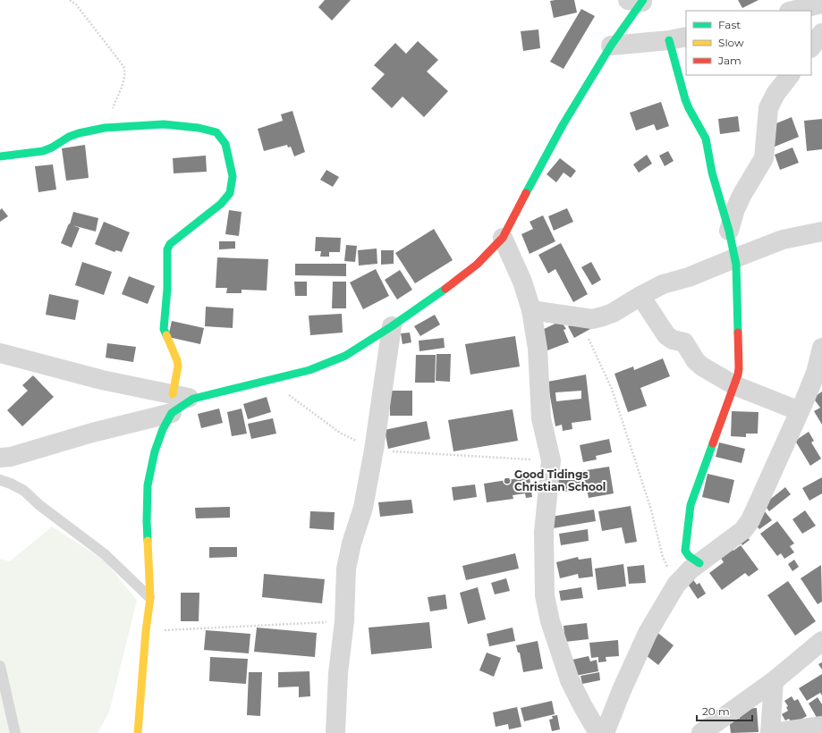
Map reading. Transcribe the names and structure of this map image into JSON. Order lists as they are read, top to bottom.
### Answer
{
  "places": ["Good Tidings Christian School"],
  "legend": ["Fast", "Slow", "Jam"],
  "scale_bar": "20 m"
}
